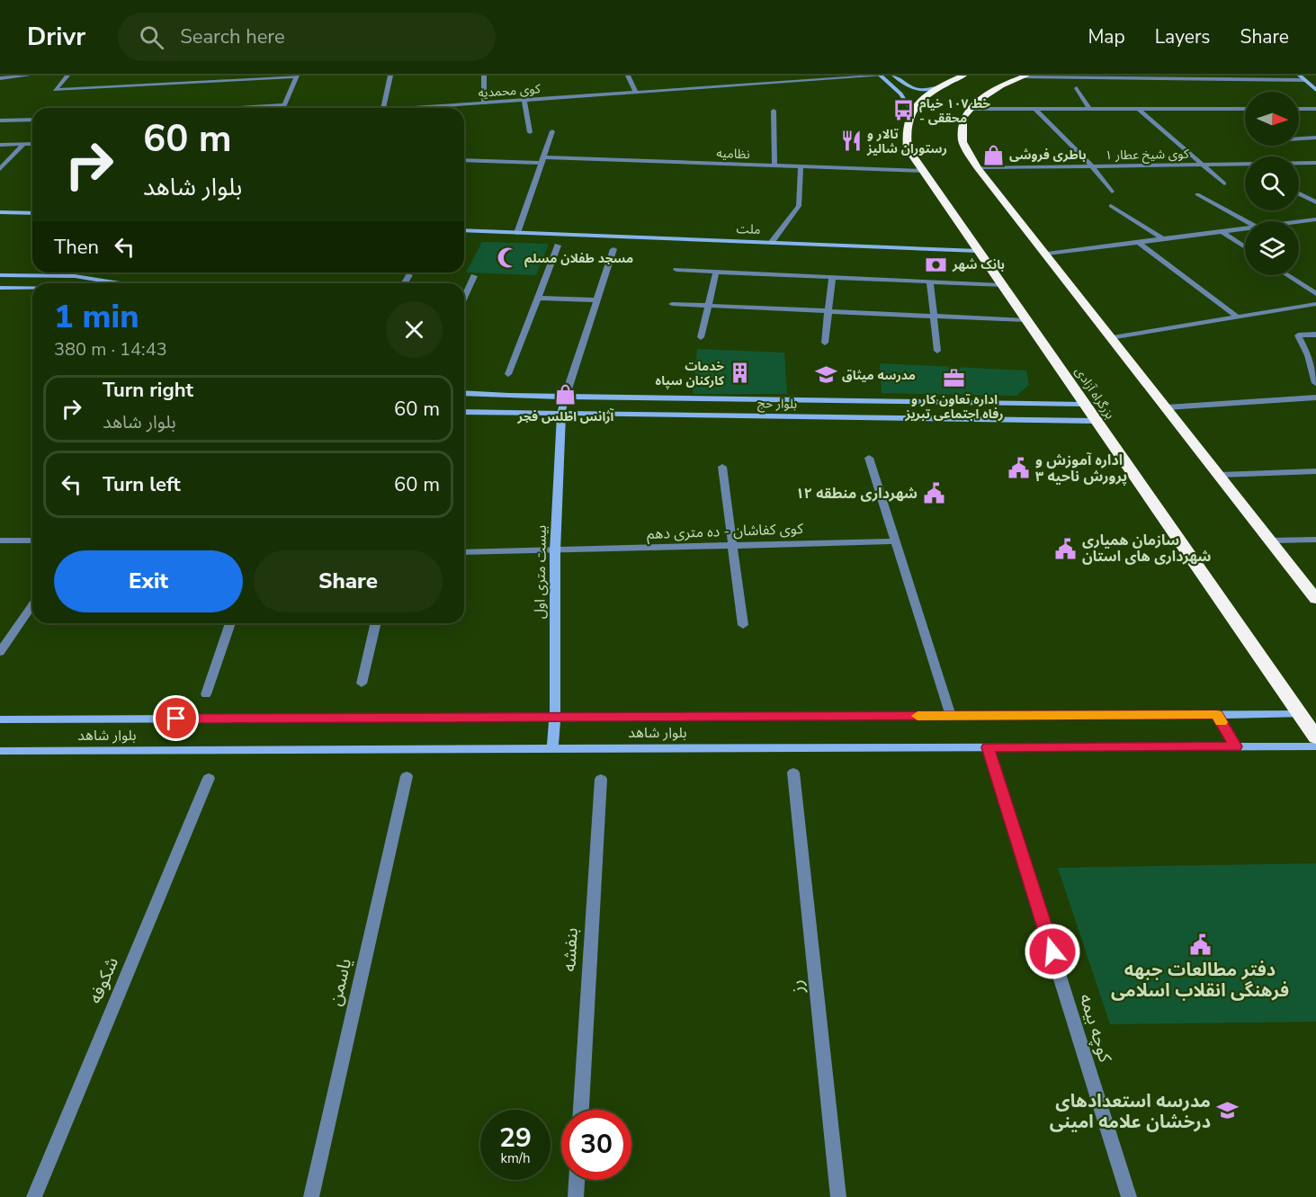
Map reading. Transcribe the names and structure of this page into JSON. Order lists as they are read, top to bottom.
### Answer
{
  "streets": {
    "highway": ["بزرگراه آزادی"],
    "main road": [
      "ملت",
      "بلوار حج",
      "بیست متری اول",
      "بلوار شاهد"
    ],
    "street": [
      "کوی محمدیه",
      "نظامیه",
      "کوی شیخ عطار ۱",
      "کوی کفاشان - ده متری دهم",
      "بنفشه",
      "شکوفه",
      "یاسمن",
      "رز",
      "کوچه بیمه"
    ]
  },
  "crossings": [
    ["نظامیه", "بزرگراه آزادی"],
    ["ملت", "بزرگراه آزادی"],
    ["بزرگراه آزادی", "بلوار حج"],
    ["بزرگراه آزادی", "بلوار شاهد"],
    ["بلوار حج", "بیست متری اول"],
    ["کوی کفاشان - ده متری دهم", "بیست متری اول"],
    ["بیست متری اول", "بلوار شاهد"],
    ["بلوار شاهد", "کوچه بیمه"]
  ],
  "places": {
    "bus stop": ["خط ۱۰۷ خیام - محققی"],
    "restaurant": ["تالار و رستوران شالیز"],
    "shop": ["باطری فروشی", "آژانس اطلس فجر"],
    "mosque": ["مسجد طفلان مسلم"],
    "bank": ["بانک شهر"],
    "building": ["خدمات کارکنان سپاه"],
    "school or university": ["مدرسه میثاق", "مدرسه استعدادهای درخشان علامه امینی"],
    "office": ["اداره تعاون کار و رفاه اجتماعی تبریز"],
    "public building": [
      "اداره آموزش و پرورش ناحیه ۳",
      "شهرداری منطقه ۱۲",
      "سازمان همیاری شهرداری های استان",
      "دفتر مطالعات جبهه فرهنگی انقلاب اسلامی"
    ]
  },
  "north": "right",
  "page": {
    "header": "Drivr",
    "search": "Search here",
    "nav": ["Map", "Layers", "Share"],
    "turn": ["60 m", "بلوار شاهد"],
    "then": "Then",
    "heading": ["1 min", "380 m · 14:43"],
    "list": [
      {
        "name": "Turn right",
        "note": "بلوار شاهد",
        "value": "60 m"
      },
      {
        "name": "Turn left",
        "value": "60 m"
      }
    ],
    "buttons": ["Exit", "Share"],
    "speed": "29 km/h",
    "limit": "30"
  }
}
